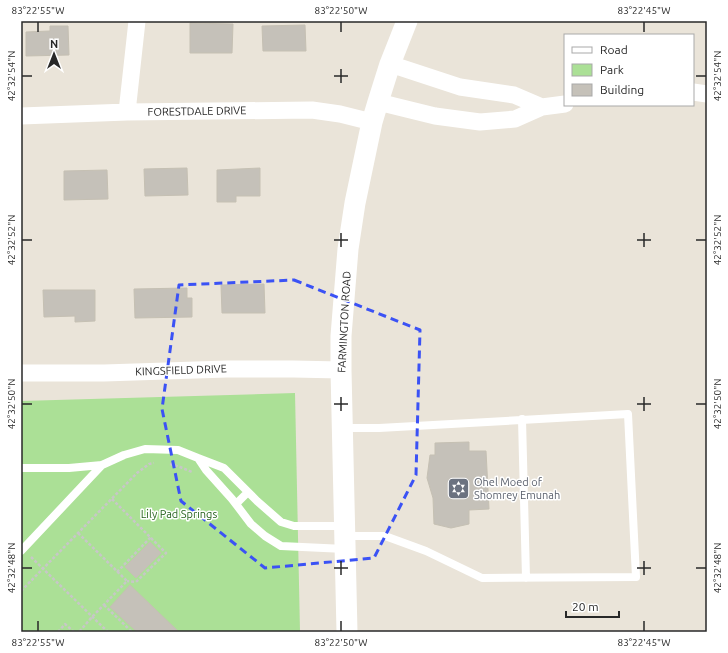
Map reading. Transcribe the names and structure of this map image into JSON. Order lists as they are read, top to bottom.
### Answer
{
  "streets": {
    "street": ["FORESTDALE DRIVE", "FARMINGTON ROAD", "KINGSFIELD DRIVE"]
  },
  "crossings": [
    ["FORESTDALE DRIVE", "FARMINGTON ROAD"],
    ["FARMINGTON ROAD", "KINGSFIELD DRIVE"]
  ],
  "parks": ["Lily Pad Springs"],
  "places": {
    "synagogue": ["Ohel Moed of Shomrey Emunah"]
  },
  "legend": ["Road", "Park", "Building"],
  "scale_bar": "20 m",
  "north": "top",
  "coordinates": [
    "83°22'55\"W",
    "83°22'50\"W",
    "83°22'45\"W",
    "42°32'54\"N",
    "42°32'52\"N",
    "42°32'50\"N",
    "42°32'48\"N"
  ]
}
